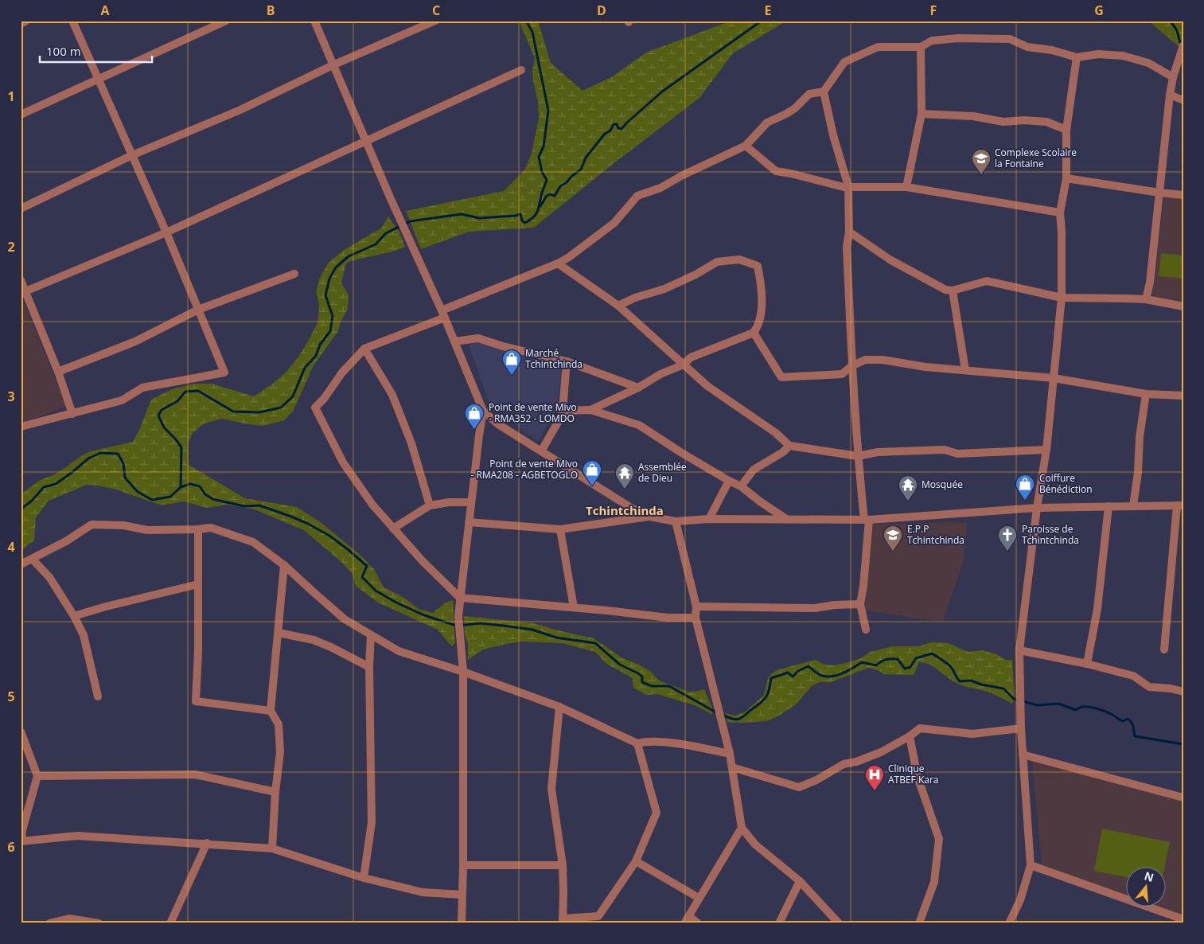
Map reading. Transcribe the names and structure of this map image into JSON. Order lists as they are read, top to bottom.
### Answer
{
  "districts": ["Tchintchinda"],
  "places": {
    "school or university": ["Complexe Scolaire la Fontaine", "E.P.P Tchintchinda"],
    "shop": [
      "Marché Tchintchinda",
      "Point de vente Mivo - RMA352 - LOMDO",
      "Point de vente Mivo - RMA208 - AGBETOGLO",
      "Coiffure Bénédiction"
    ],
    "temple": ["Assemblée de Dieu", "Mosquée"],
    "church": ["Paroisse de Tchintchinda"],
    "hospital": ["Clinique ATBEF Kara"]
  },
  "scale_bar": "100 m",
  "north": "top",
  "grid": {
    "columns": [
      "A",
      "B",
      "C",
      "D",
      "E",
      "F",
      "G"
    ],
    "rows": [
      "1",
      "2",
      "3",
      "4",
      "5",
      "6"
    ]
  }
}
